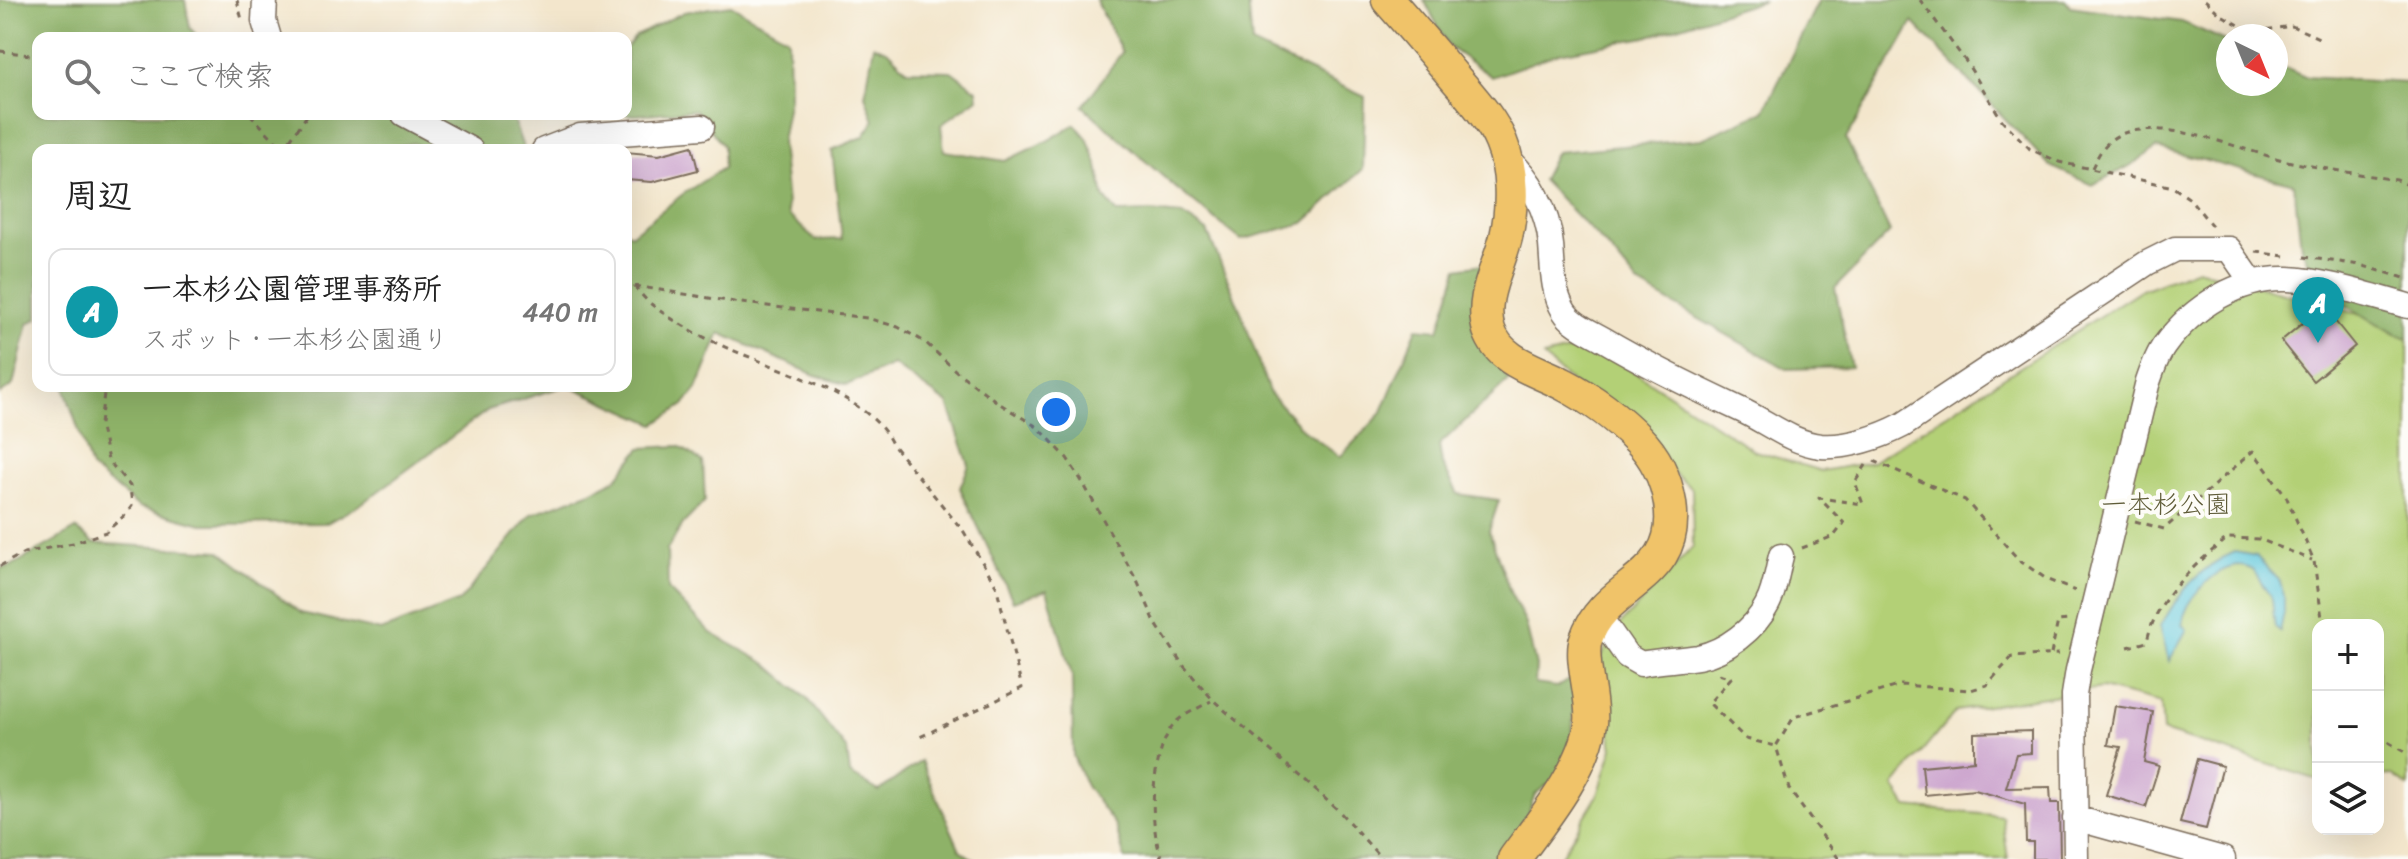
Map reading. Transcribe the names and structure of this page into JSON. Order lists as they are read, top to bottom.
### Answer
{
  "parks": ["一本杉公園"],
  "north": "bottom right",
  "page": {
    "search": "ここで検索",
    "heading": "周辺",
    "list": [
      {
        "mark": "A",
        "name": "一本杉公園管理事務所",
        "note": "スポット · 一本杉公園通り",
        "value": "440 m"
      }
    ],
    "pins": "A",
    "map_buttons": ["+", "−"]
  }
}
